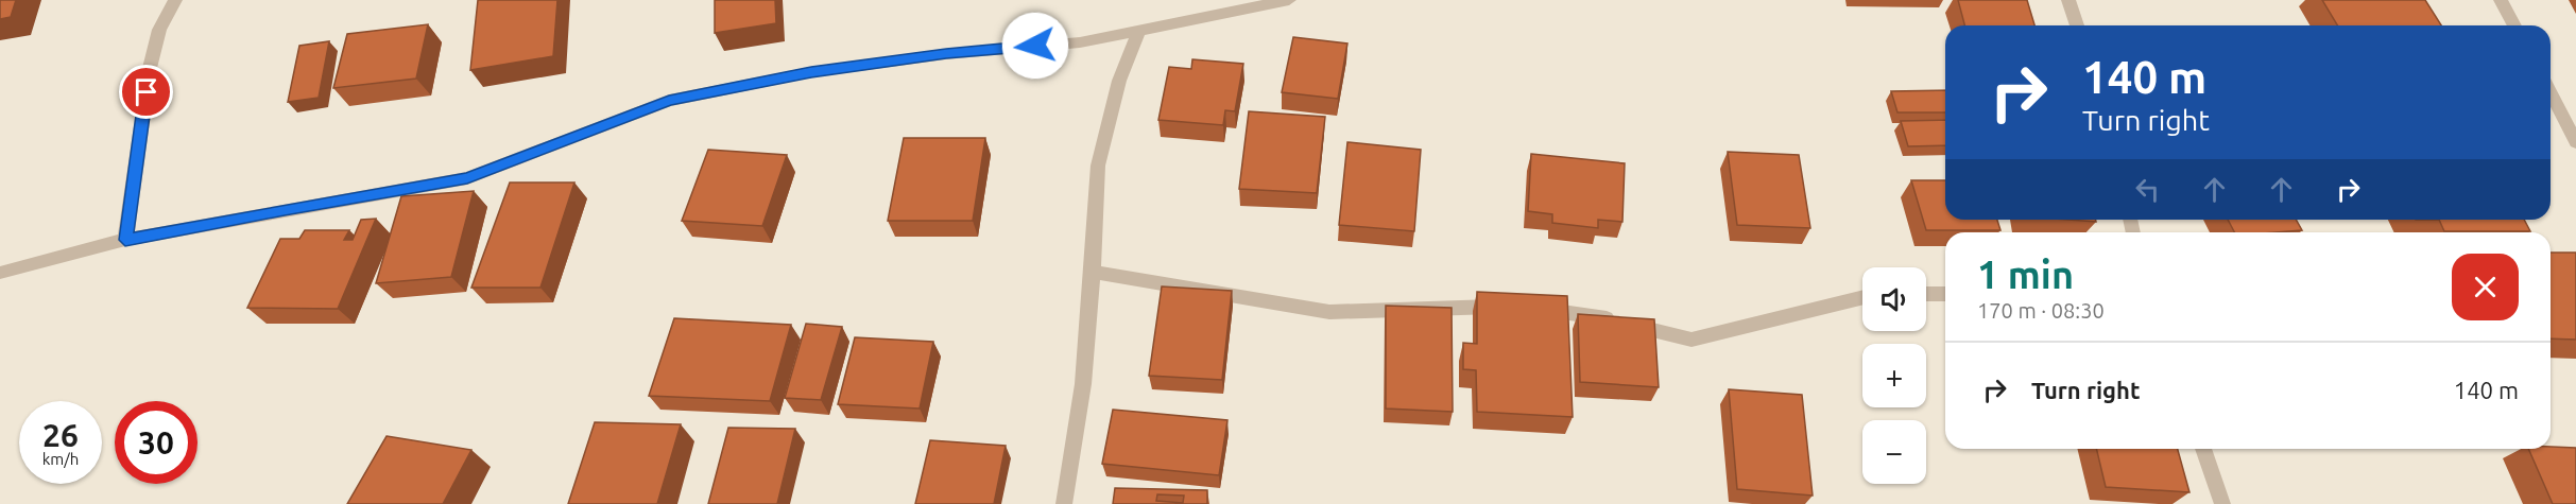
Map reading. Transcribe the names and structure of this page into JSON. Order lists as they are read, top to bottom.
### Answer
{
  "page": {
    "turn": ["140 m", "Turn right"],
    "heading": ["1 min", "170 m · 08:30"],
    "map_buttons": ["+", "−"],
    "list": [
      {
        "name": "Turn right",
        "value": "140 m"
      }
    ],
    "speed": "26 km/h",
    "limit": "30"
  }
}
